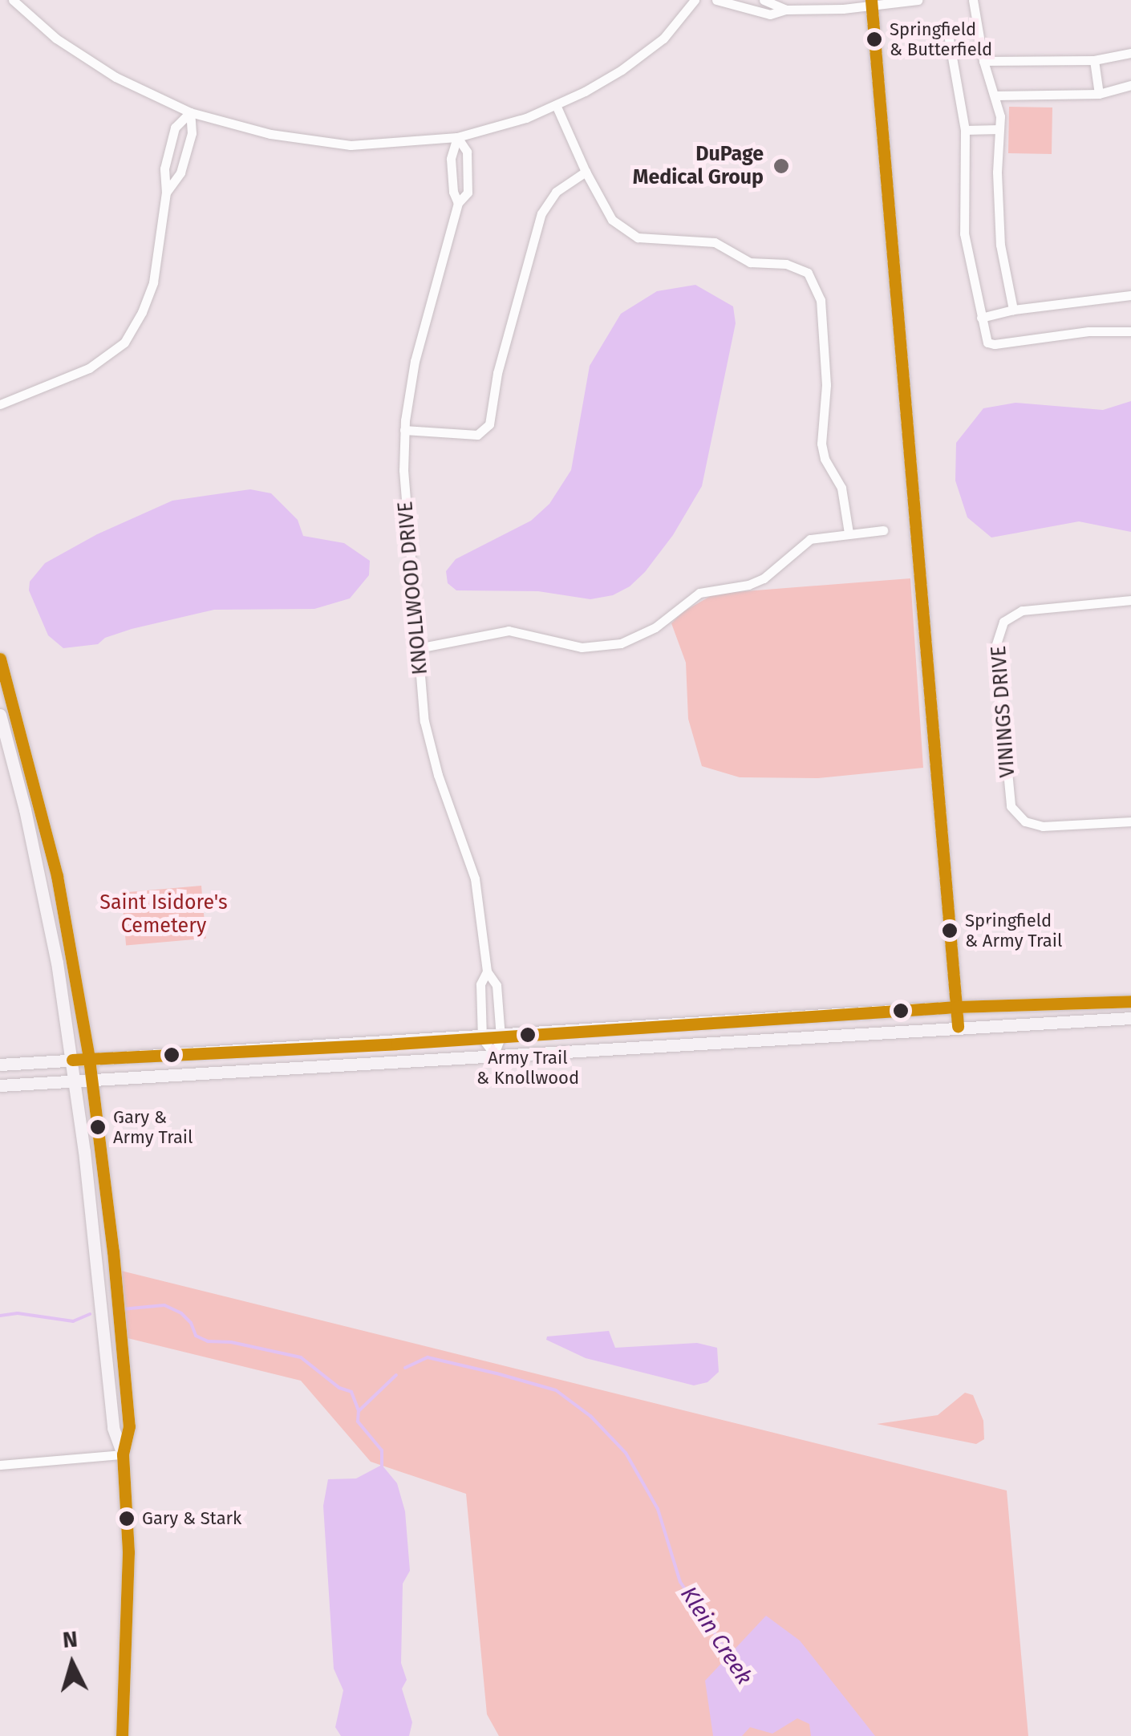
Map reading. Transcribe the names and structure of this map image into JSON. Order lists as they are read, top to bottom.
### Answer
{
  "streets": {
    "street": ["KNOLLWOOD DRIVE", "VININGS DRIVE"]
  },
  "water": ["Klein Creek"],
  "parks": ["Saint Isidore's Cemetery"],
  "places": [
    "Springfield & Butterfield",
    "DuPage Medical Group",
    "Springfield & Army Trail",
    "Army Trail & Knollwood",
    "Gary & Army Trail",
    "Gary & Stark"
  ],
  "north": "top"
}
